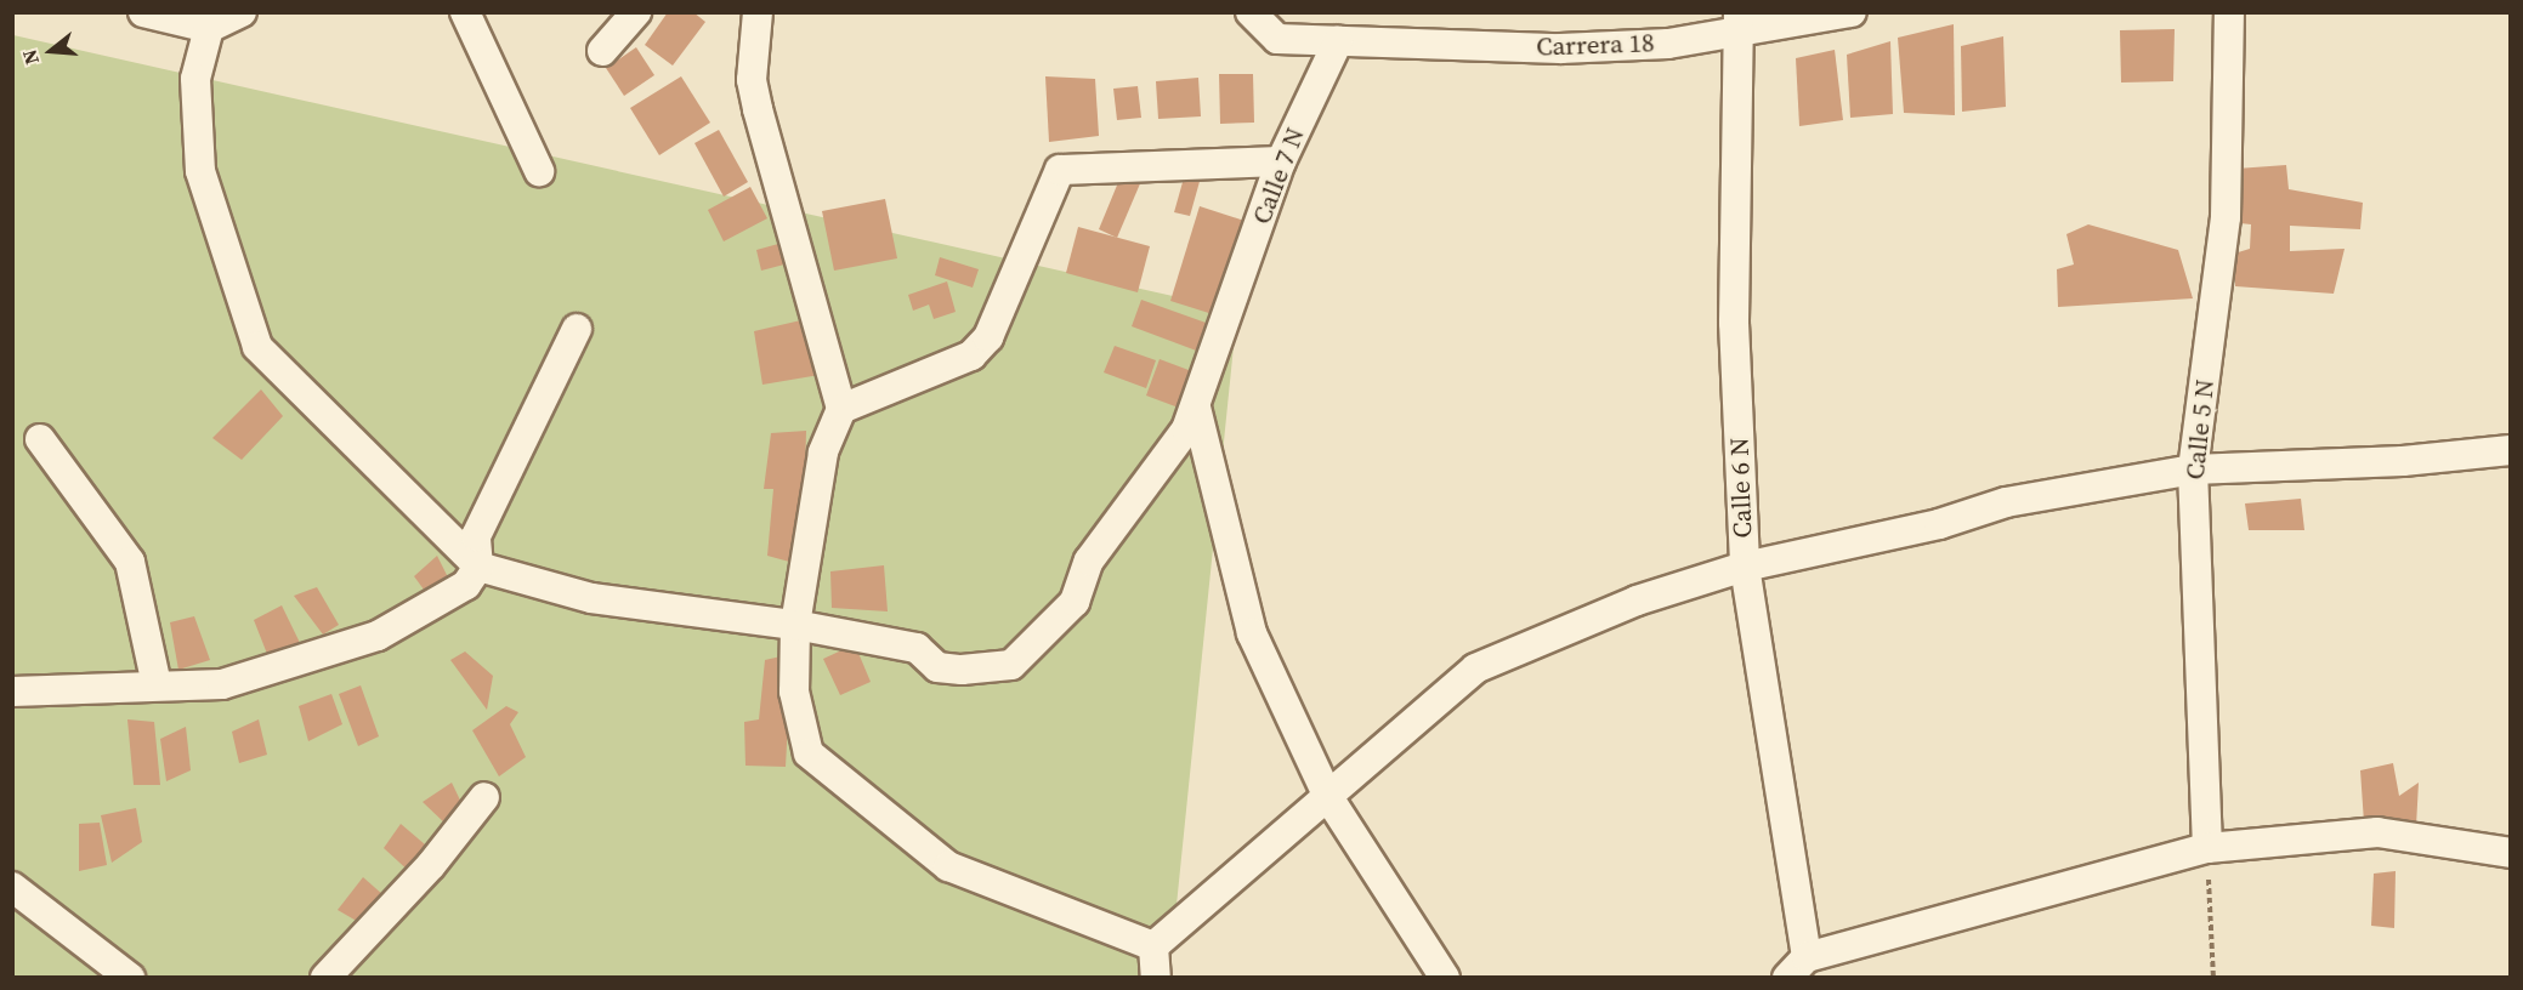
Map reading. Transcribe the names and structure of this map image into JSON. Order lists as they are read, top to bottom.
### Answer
{
  "streets": {
    "street": [
      "Carrera 18",
      "Calle 7 N",
      "Calle 5 N",
      "Calle 6 N"
    ]
  },
  "crossings": [
    ["Carrera 18", "Calle 7 N"],
    ["Carrera 18", "Calle 6 N"]
  ],
  "north": "left"
}
